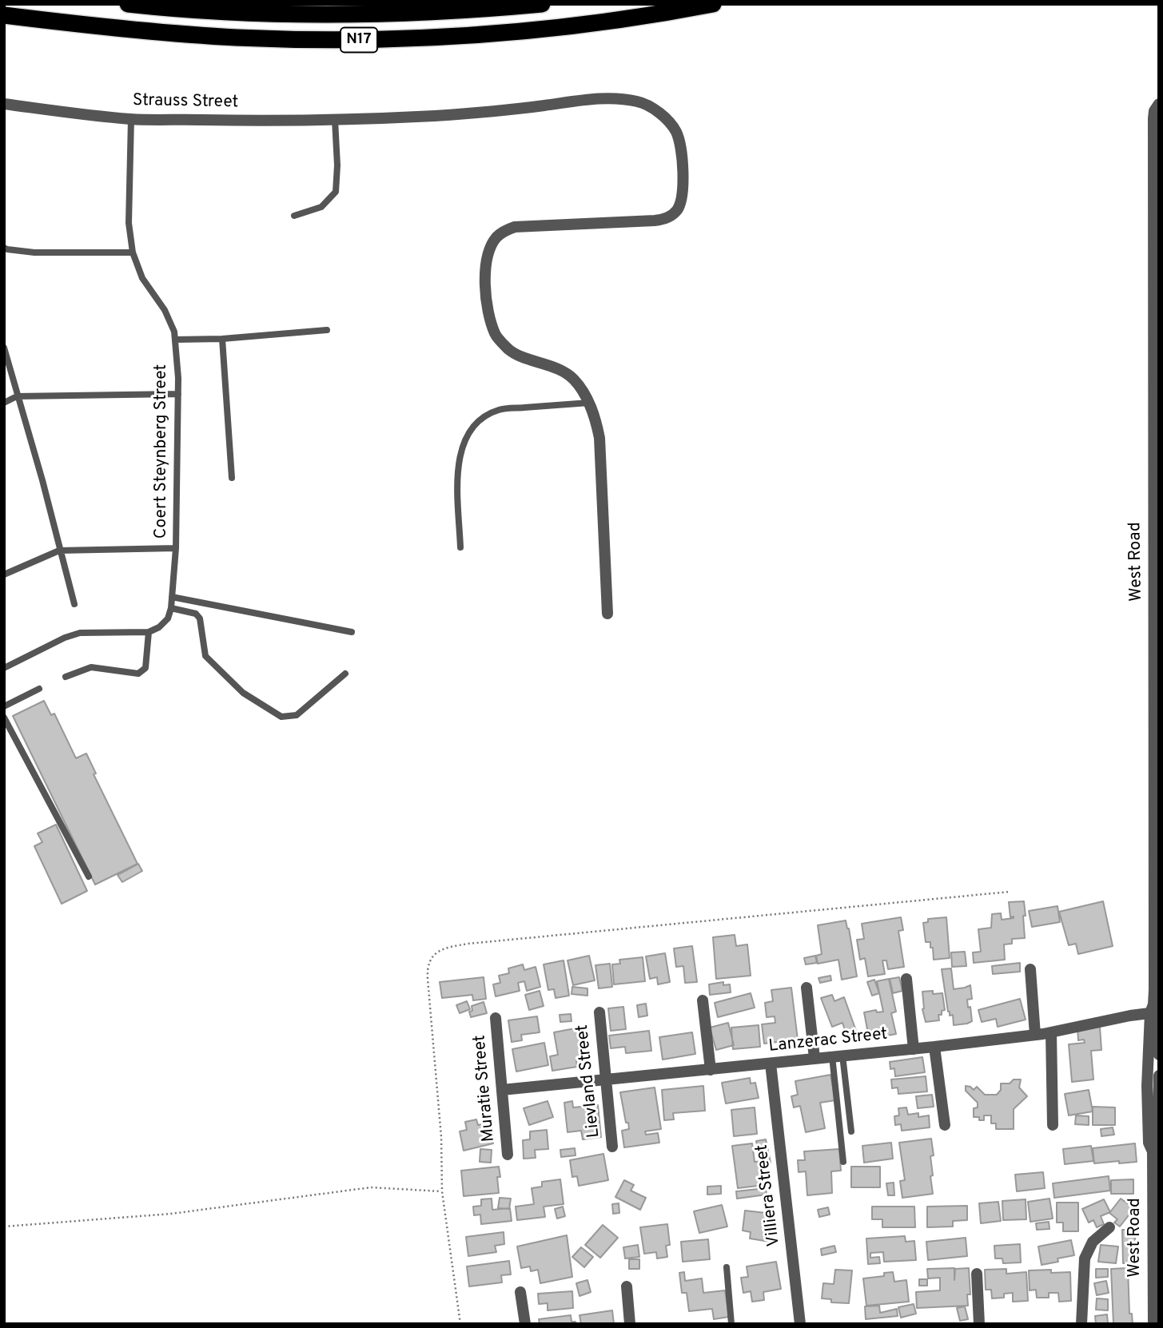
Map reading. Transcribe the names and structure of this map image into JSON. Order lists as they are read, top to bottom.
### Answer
{
  "streets": {
    "highway": ["N17"],
    "street": [
      "Strauss Street",
      "West Road",
      "Lanzerac Street",
      "Lievland Street",
      "Muratie Street",
      "Villiera Street"
    ],
    "lane": ["Coert Steynberg Street"]
  },
  "crossings": [
    ["Strauss Street", "Coert Steynberg Street"],
    ["West Road", "Lanzerac Street"],
    ["Lanzerac Street", "Lievland Street"],
    ["Lanzerac Street", "Muratie Street"],
    ["Lanzerac Street", "Villiera Street"]
  ]
}
